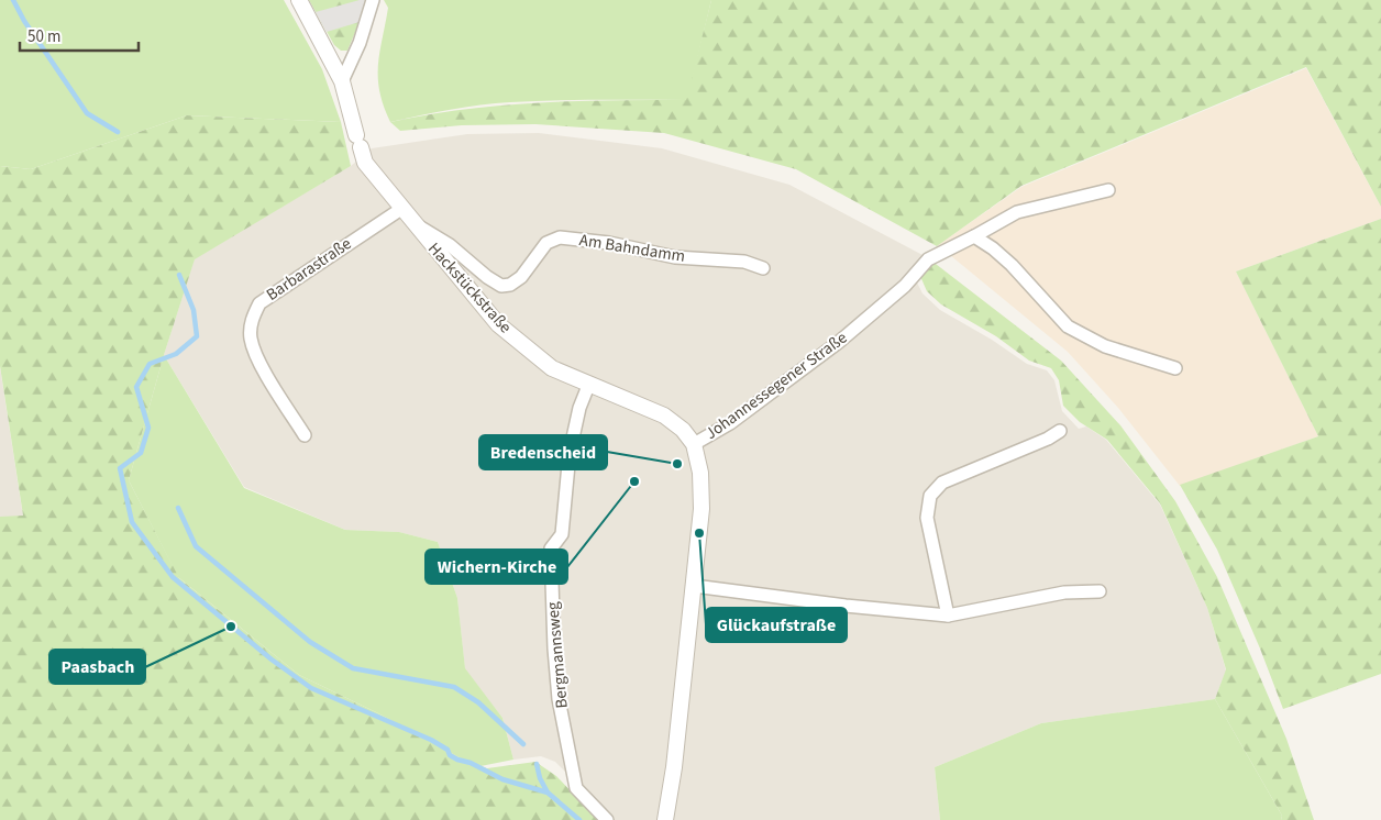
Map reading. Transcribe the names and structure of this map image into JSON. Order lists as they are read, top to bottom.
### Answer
{
  "streets": {
    "street": [
      "Am Bahndamm",
      "Barbarastraße",
      "Hackstückstraße",
      "Johannessegener Straße",
      "Bergmannsweg"
    ]
  },
  "crossings": [
    ["Am Bahndamm", "Hackstückstraße"],
    ["Barbarastraße", "Hackstückstraße"],
    ["Hackstückstraße", "Johannessegener Straße"],
    ["Hackstückstraße", "Bergmannsweg"]
  ],
  "places": [
    "Bredenscheid",
    "Wichern-Kirche",
    "Glückaufstraße",
    "Paasbach"
  ],
  "scale_bar": "50 m"
}
